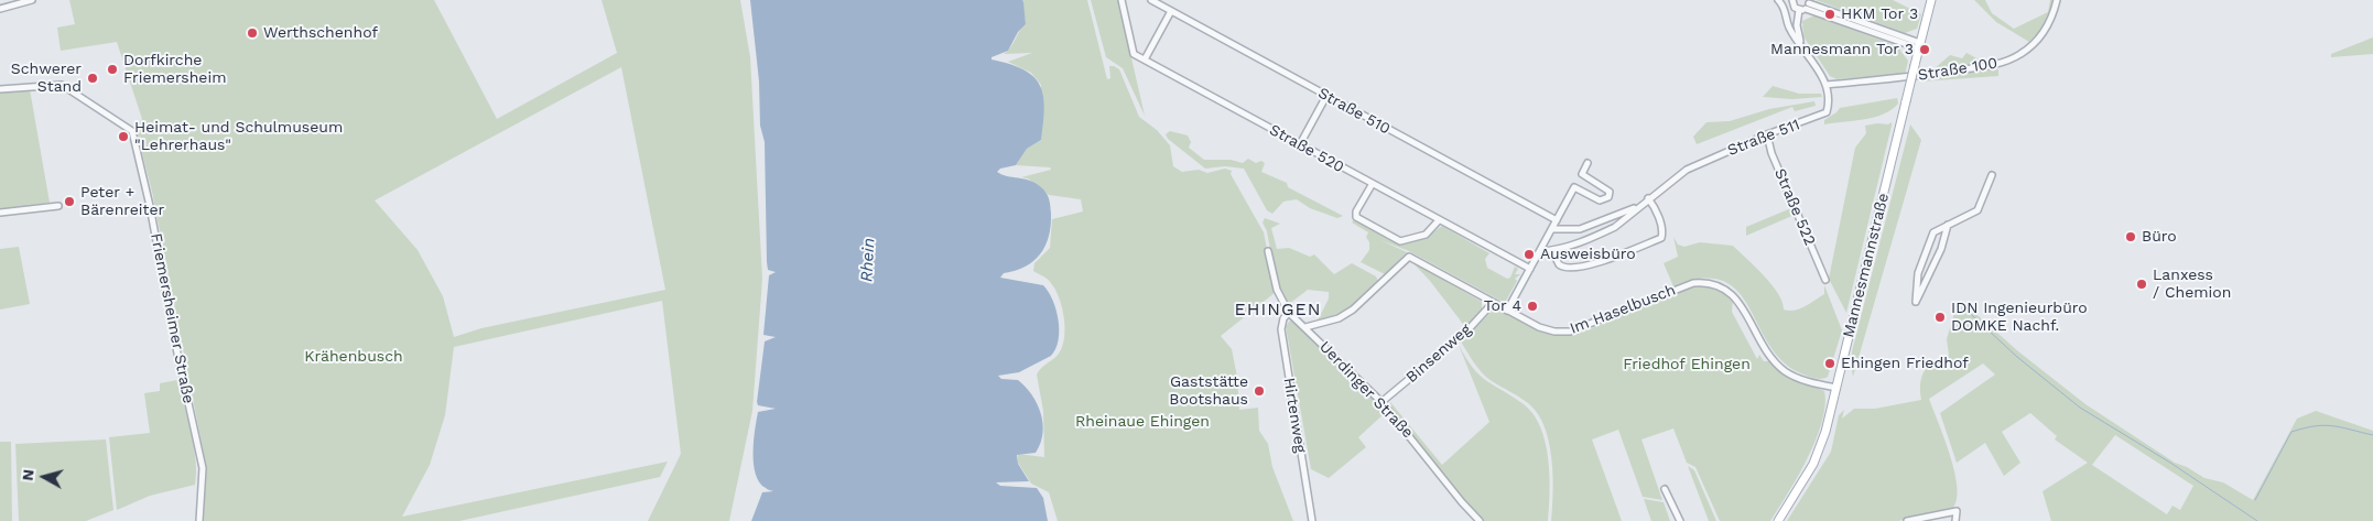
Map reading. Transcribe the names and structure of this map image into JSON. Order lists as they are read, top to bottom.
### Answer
{
  "streets": {
    "main road": ["Mannesmannstraße"],
    "street": [
      "Straße 100",
      "Straße 510",
      "Straße 511",
      "Straße 520",
      "Straße 522",
      "Im Haselbusch",
      "Friemersheimer Straße",
      "Binsenweg",
      "Uerdinger Straße",
      "Hirtenweg"
    ]
  },
  "crossings": [
    ["Straße 100", "Straße 511"],
    ["Straße 511", "Straße 522"],
    ["Mannesmannstraße", "Im Haselbusch"],
    ["Im Haselbusch", "Binsenweg"],
    ["Im Haselbusch", "Uerdinger Straße"],
    ["Binsenweg", "Uerdinger Straße"],
    ["Uerdinger Straße", "Hirtenweg"]
  ],
  "districts": ["EHINGEN"],
  "water": ["Rhein"],
  "parks": ["Krähenbusch", "Friedhof Ehingen", "Rheinaue Ehingen"],
  "places": [
    "HKM Tor 3",
    "Werthschenhof",
    "Mannesmann Tor 3",
    "Dorfkirche Friemersheim",
    "Schwerer Stand",
    "Heimat- und Schulmuseum \"Lehrerhaus\"",
    "Peter + Bärenreiter",
    "Büro",
    "Ausweisbüro",
    "Lanxess / Chemion",
    "Tor 4",
    "IDN Ingenieurbüro DOMKE Nachf.",
    "Ehingen Friedhof",
    "Gaststätte Bootshaus"
  ],
  "north": "left"
}
